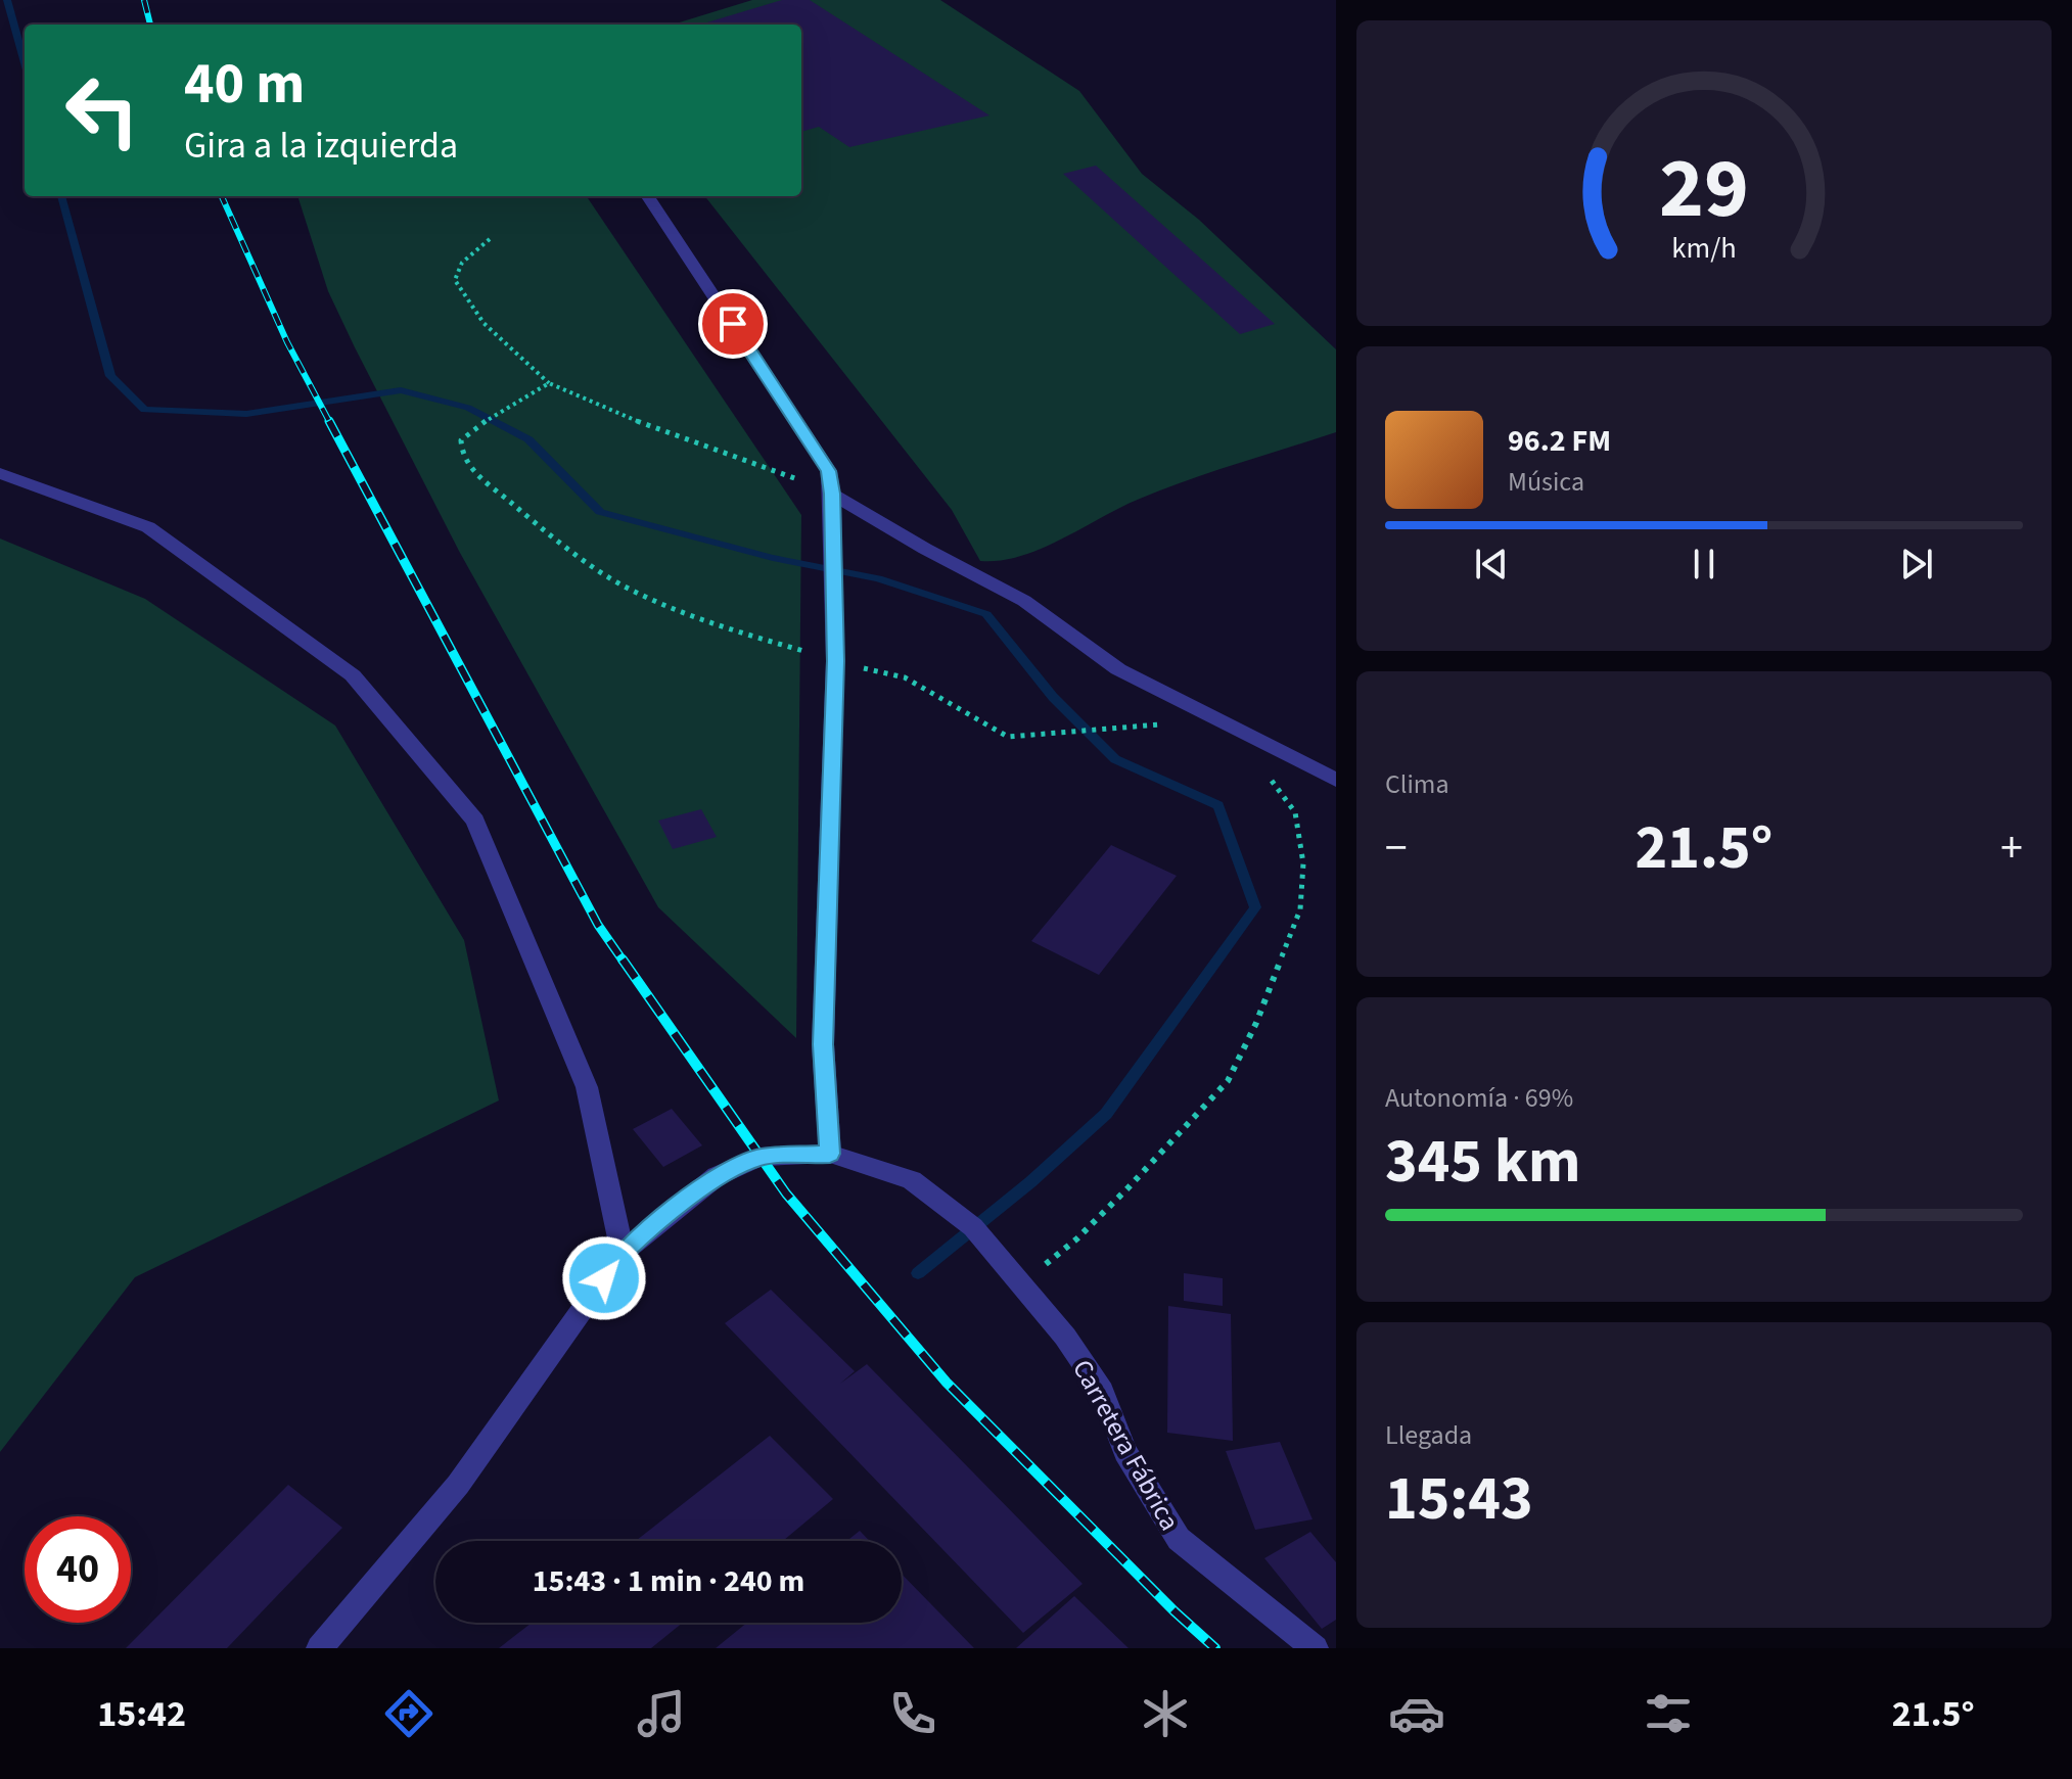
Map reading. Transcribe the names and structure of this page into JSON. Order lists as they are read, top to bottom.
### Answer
{
  "streets": {
    "street": ["Carretera Fábrica"]
  },
  "page": {
    "turn": ["40 m", "Gira a la izquierda"],
    "song": ["96.2 FM", "Música"],
    "tile": [
      "Clima",
      ["Autonomía · 69%", "345 km"],
      ["Llegada", "15:43"]
    ],
    "heat": ["−", "21.5°", "+"],
    "limit": "40",
    "trip": "15:43 · 1 min · 240 m",
    "tabs": ["15:42", "21.5°"],
    "gauge": ["29", "km/h"]
  }
}
